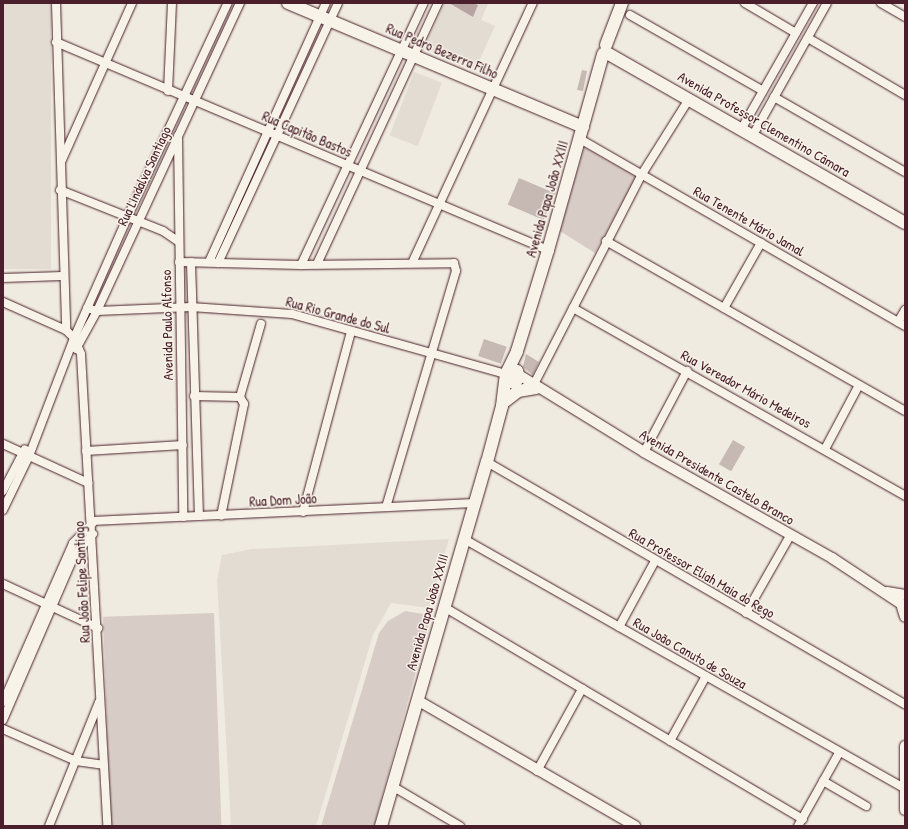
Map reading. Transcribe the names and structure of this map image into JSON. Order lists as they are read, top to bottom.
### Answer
{
  "streets": {
    "main road": ["Rua Pedro Bezerra Filho", "Avenida Professor Clementino Câmara", "Avenida Papa João XXIII"],
    "street": [
      "Rua Capitão Bastos",
      "Rua Lindalva Santiago",
      "Rua Tenente Mário Jamal",
      "Rua Rio Grande do Sul",
      "Avenida Paulo Alfonso",
      "Rua Vereador Mário Medeiros",
      "Avenida Presidente Castelo Branco",
      "Rua Dom João",
      "Rua Professor Eliah Maia do Rego",
      "Rua João Felipe Santiago",
      "Rua João Canuto de Souza"
    ]
  },
  "crossings": [
    ["Rua Pedro Bezerra Filho", "Avenida Papa João XXIII"],
    ["Avenida Professor Clementino Câmara", "Avenida Papa João XXIII"],
    ["Rua Capitão Bastos", "Rua Lindalva Santiago"],
    ["Rua Capitão Bastos", "Avenida Papa João XXIII"],
    ["Rua Lindalva Santiago", "Rua Rio Grande do Sul"],
    ["Rua Lindalva Santiago", "Avenida Paulo Alfonso"],
    ["Rua Lindalva Santiago", "Rua João Felipe Santiago"],
    ["Avenida Papa João XXIII", "Rua Tenente Mário Jamal"],
    ["Avenida Papa João XXIII", "Rua Rio Grande do Sul"],
    ["Avenida Papa João XXIII", "Avenida Presidente Castelo Branco"],
    ["Avenida Papa João XXIII", "Rua Dom João"],
    ["Avenida Papa João XXIII", "Rua Professor Eliah Maia do Rego"],
    ["Avenida Papa João XXIII", "Rua João Canuto de Souza"],
    ["Rua Rio Grande do Sul", "Avenida Paulo Alfonso"],
    ["Rua Rio Grande do Sul", "Avenida Presidente Castelo Branco"],
    ["Avenida Paulo Alfonso", "Rua Dom João"],
    ["Rua Dom João", "Rua João Felipe Santiago"]
  ]
}
